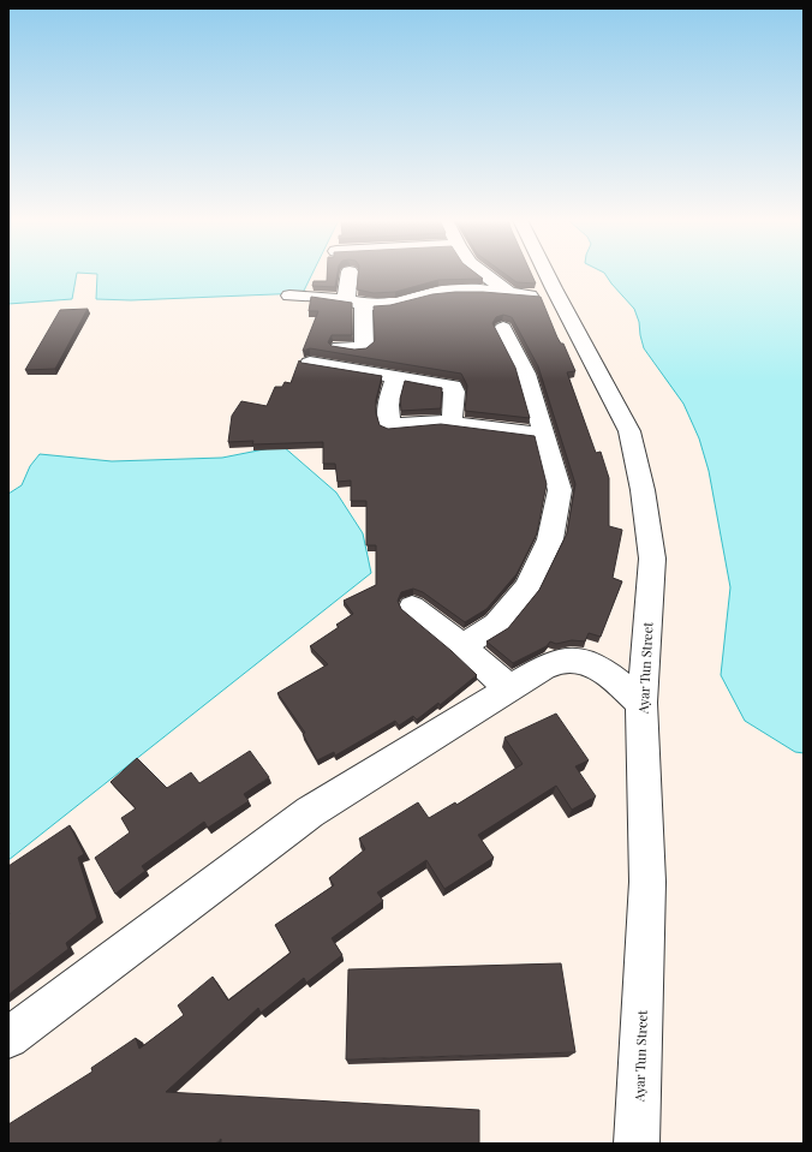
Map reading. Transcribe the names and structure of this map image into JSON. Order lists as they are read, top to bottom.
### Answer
{
  "streets": {
    "street": ["Ayar Tun Street"]
  }
}
